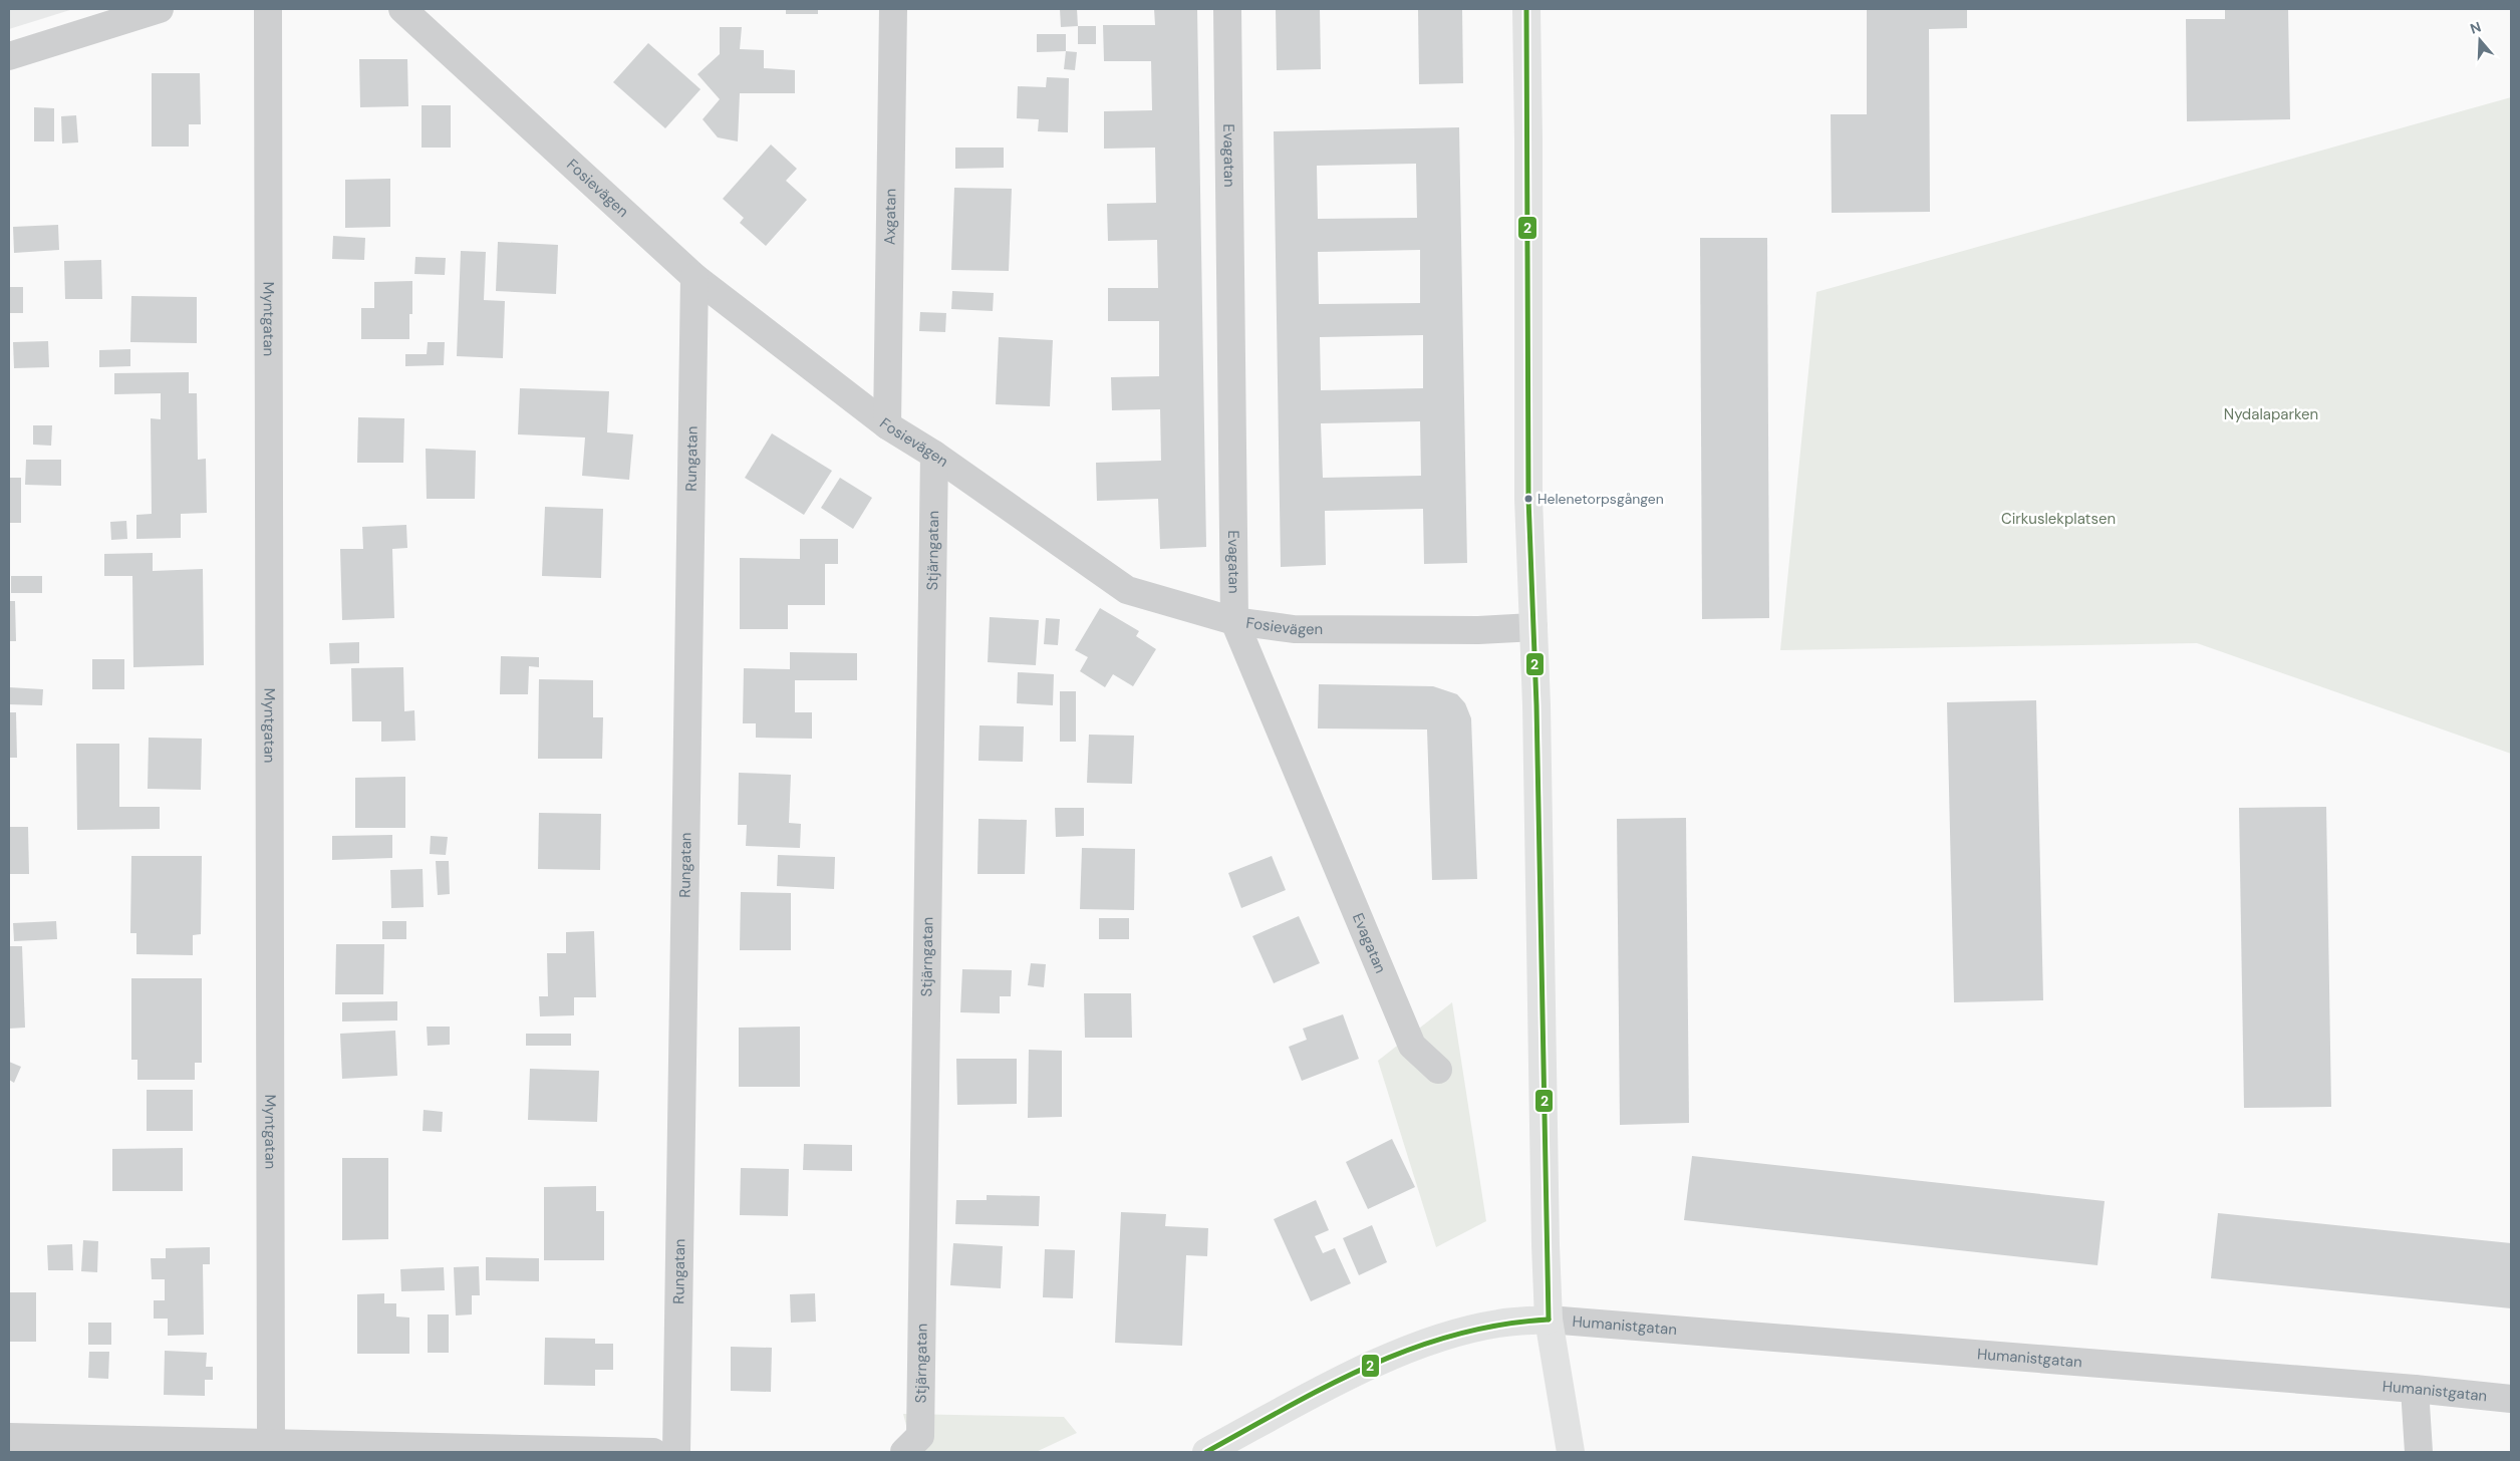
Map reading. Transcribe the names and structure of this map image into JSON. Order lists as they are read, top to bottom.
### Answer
{
  "streets": {
    "street": [
      "Evagatan",
      "Fosievägen",
      "Axgatan",
      "Myntgatan",
      "Rungatan",
      "Stjärngatan",
      "Humanistgatan"
    ]
  },
  "crossings": [
    ["Evagatan", "Fosievägen"],
    ["Fosievägen", "Axgatan"],
    ["Fosievägen", "Rungatan"],
    ["Fosievägen", "Stjärngatan"]
  ],
  "parks": ["Nydalaparken", "Cirkuslekplatsen"],
  "places": ["Helenetorpsgången"],
  "lines": ["transit line 2"],
  "north": "top"
}
